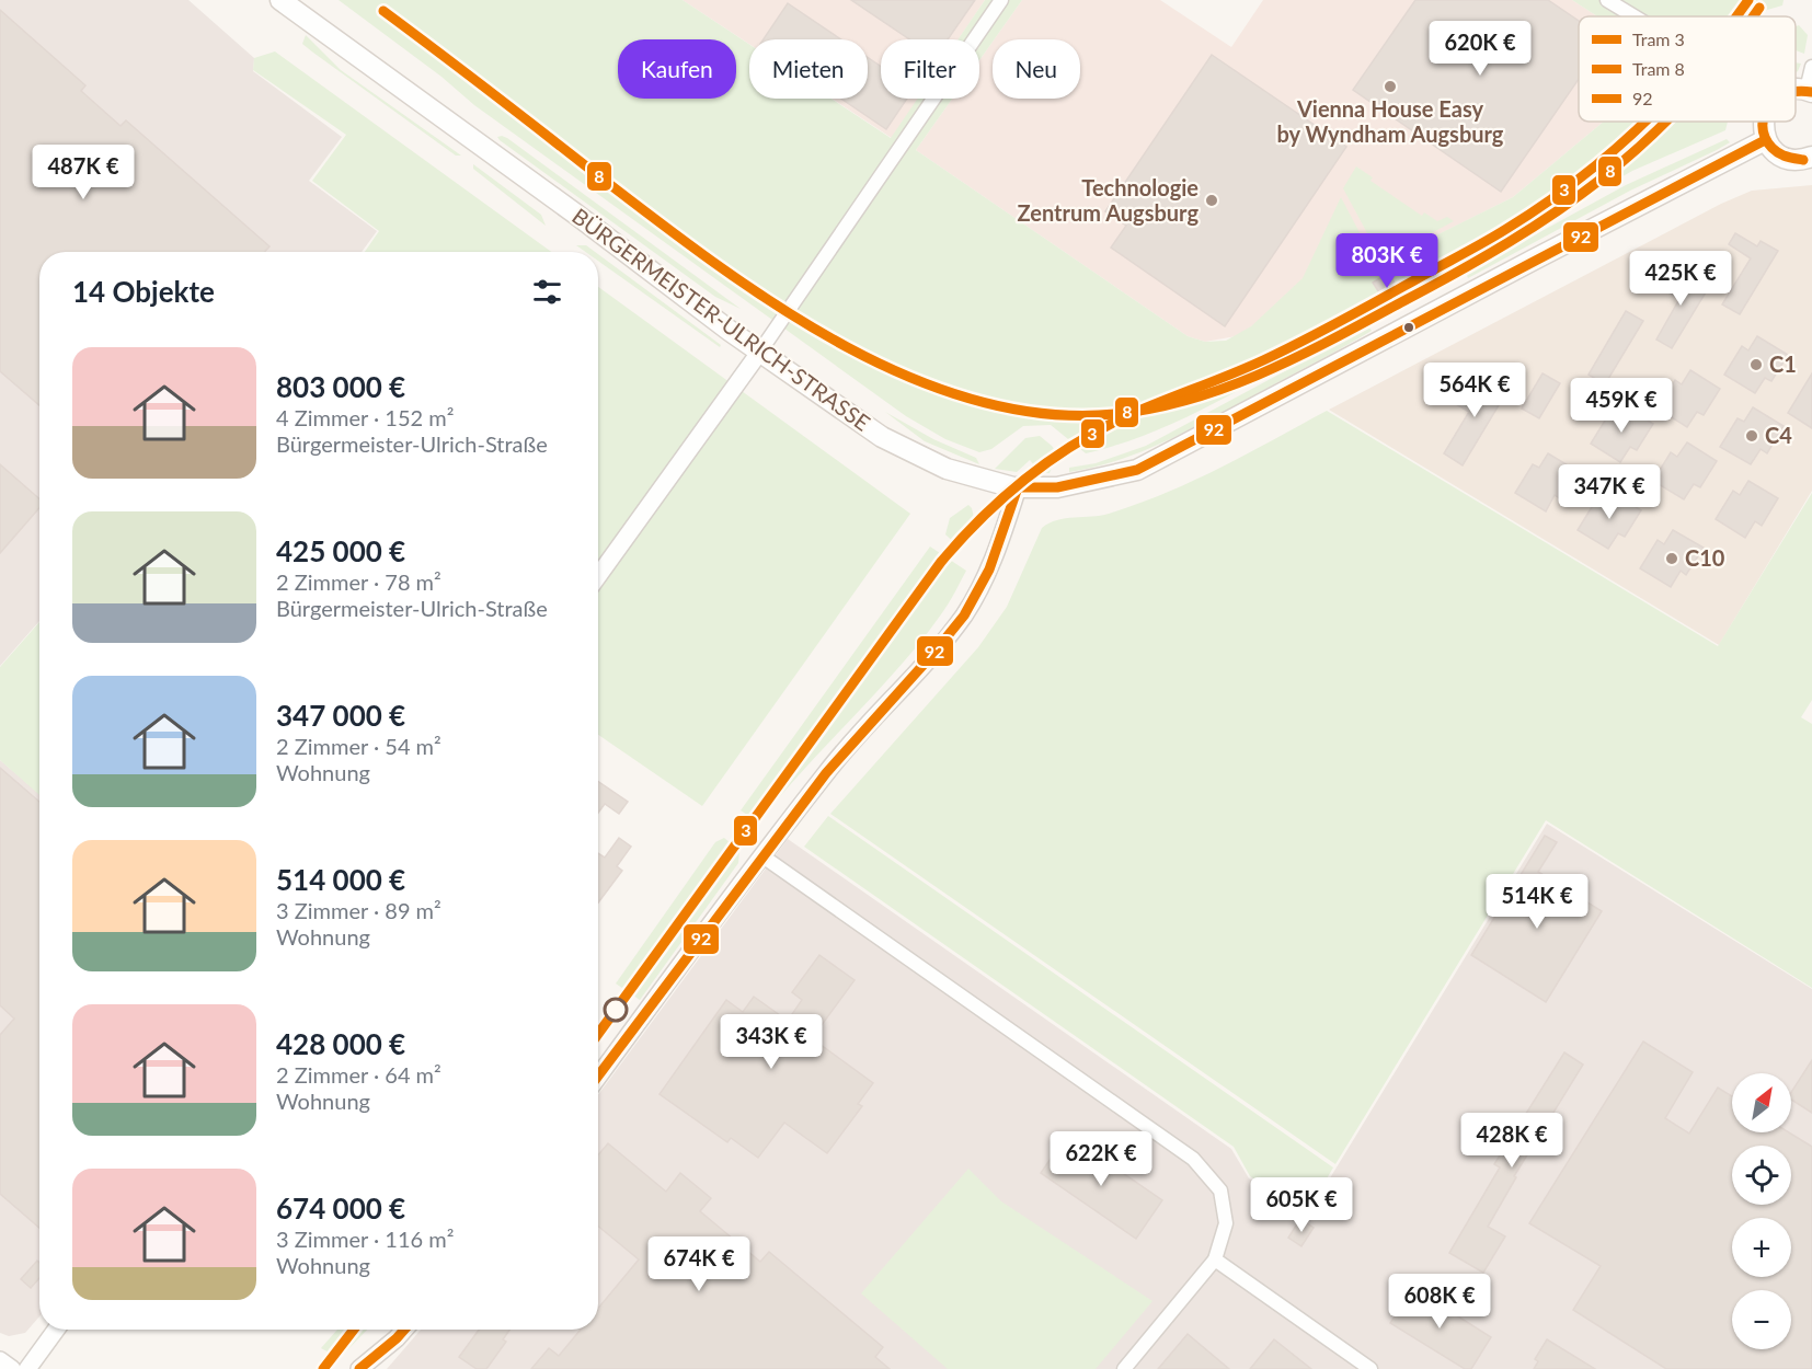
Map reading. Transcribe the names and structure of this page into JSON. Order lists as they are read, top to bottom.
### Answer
{
  "streets": {
    "main road": ["BÜRGERMEISTER-ULRICH-STRASSE"]
  },
  "places": [
    "Vienna House Easy by Wyndham Augsburg",
    "Technologie Zentrum Augsburg",
    "C1",
    "C4",
    "C10"
  ],
  "lines": ["tram line 3", "tram line 8", "transit line 92"],
  "legend": ["Tram 3", "Tram 8", "92"],
  "north": "top right",
  "page": {
    "price": [
      "620K €",
      "487K €",
      "803K €",
      "425K €",
      "564K €",
      "459K €",
      "347K €",
      "514K €",
      "343K €",
      "428K €",
      "622K €",
      "605K €",
      "674K €",
      "608K €"
    ],
    "chip": [
      "Kaufen",
      "Mieten",
      "Filter",
      "Neu"
    ],
    "heading": "14 Objekte",
    "list": [
      {
        "name": "803 000 €",
        "note": "4 Zimmer · 152 m² · Bürgermeister-Ulrich-Straße"
      },
      {
        "name": "425 000 €",
        "note": "2 Zimmer · 78 m² · Bürgermeister-Ulrich-Straße"
      },
      {
        "name": "347 000 €",
        "note": "2 Zimmer · 54 m² · Wohnung"
      },
      {
        "name": "514 000 €",
        "note": "3 Zimmer · 89 m² · Wohnung"
      },
      {
        "name": "428 000 €",
        "note": "2 Zimmer · 64 m² · Wohnung"
      },
      {
        "name": "674 000 €",
        "note": "3 Zimmer · 116 m² · Wohnung"
      }
    ],
    "map_buttons": ["+", "−"]
  }
}
